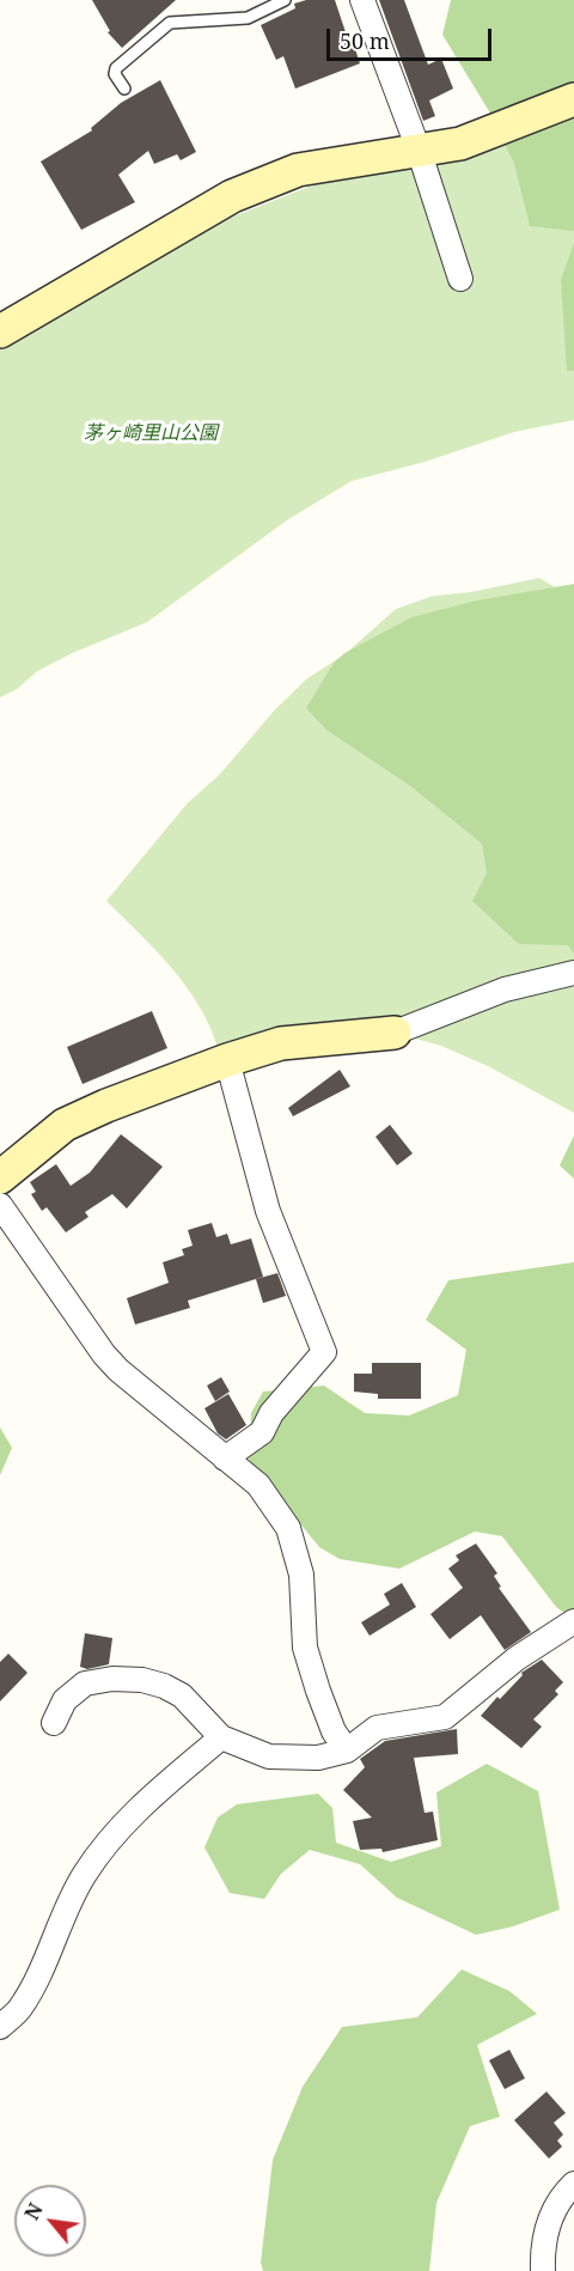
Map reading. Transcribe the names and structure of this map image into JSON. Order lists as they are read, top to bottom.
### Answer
{
  "parks": ["茅ヶ崎里山公園"],
  "scale_bar": "50 m",
  "north": "top left"
}
